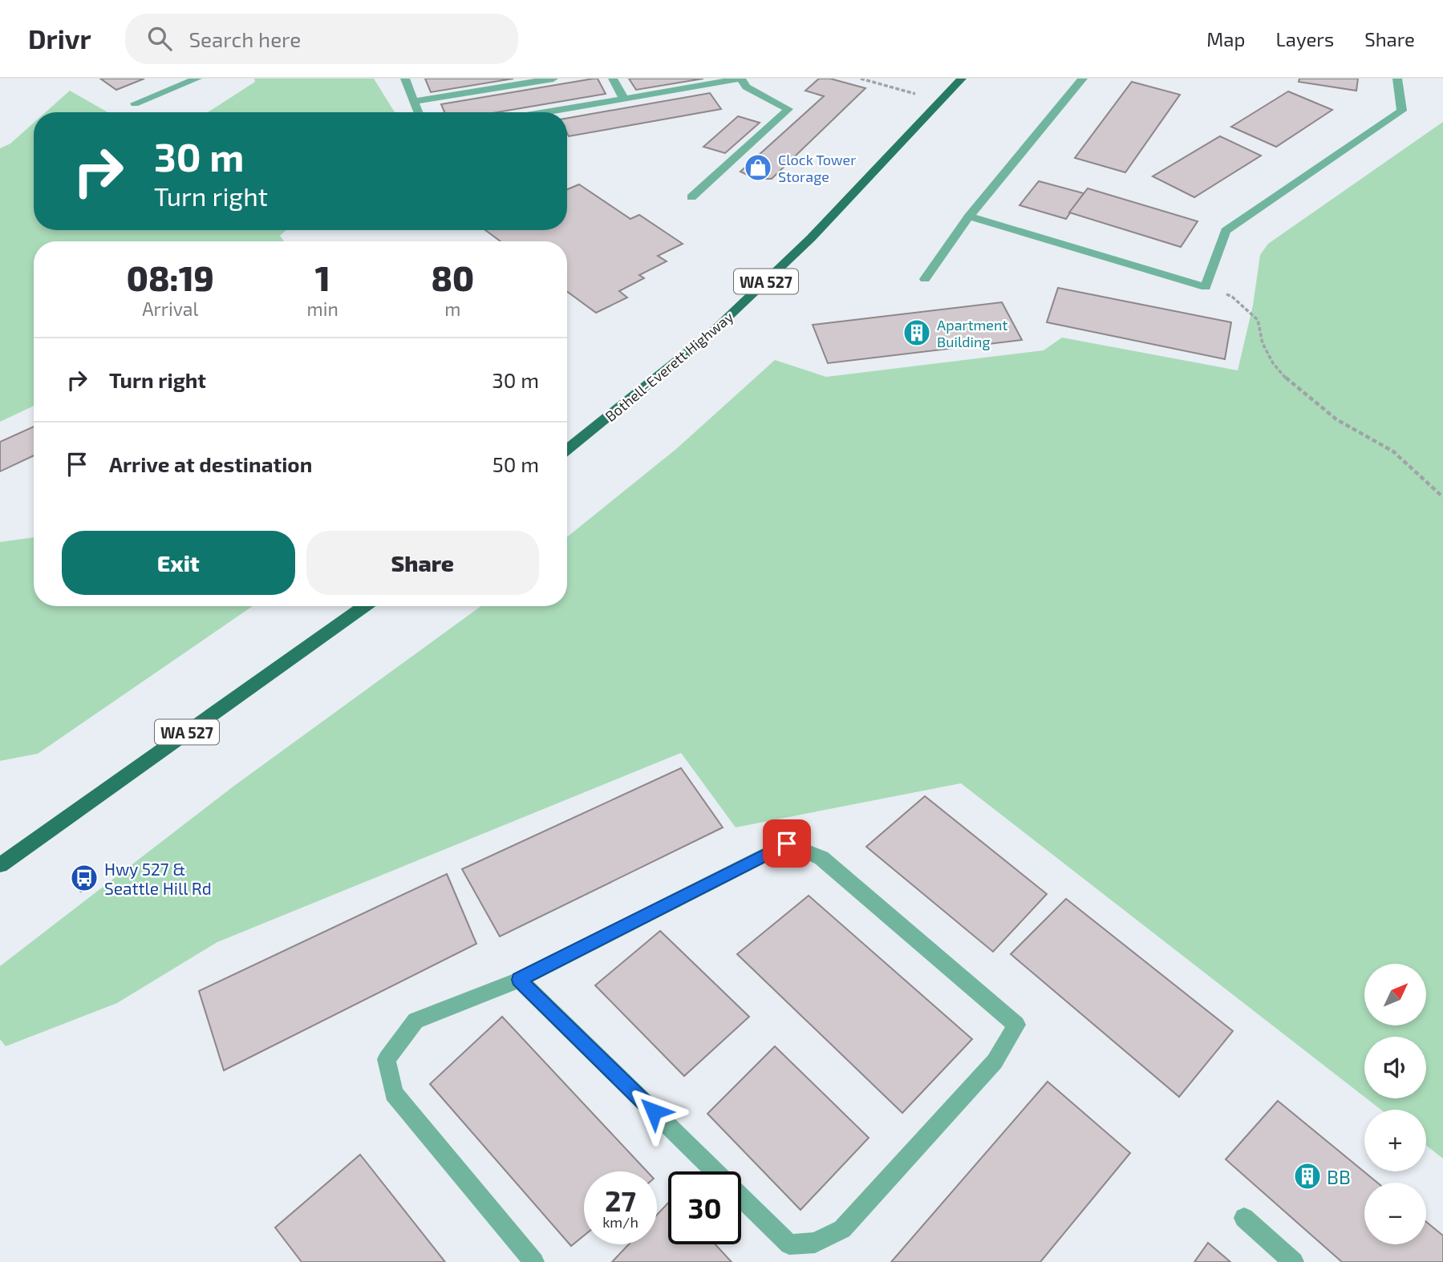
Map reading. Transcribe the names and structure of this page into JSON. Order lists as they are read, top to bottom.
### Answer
{
  "streets": {
    "main road": ["WA 527", "Bothell-Everett Highway"]
  },
  "places": {
    "shop": ["Clock Tower Storage"],
    "building": ["Apartment Building", "BB"],
    "bus stop": ["Hwy 527 & Seattle Hill Rd"]
  },
  "north": "top right",
  "page": {
    "header": "Drivr",
    "search": "Search here",
    "nav": ["Map", "Layers", "Share"],
    "turn": ["30 m", "Turn right"],
    "eta": [
      "08:19",
      "Arrival",
      "1",
      "min",
      "80",
      "m"
    ],
    "list": [
      {
        "name": "Turn right",
        "value": "30 m"
      },
      {
        "name": "Arrive at destination",
        "value": "50 m"
      }
    ],
    "buttons": ["Exit", "Share"],
    "map_buttons": ["+", "−"],
    "speed": "27 km/h",
    "limit": "30"
  }
}
